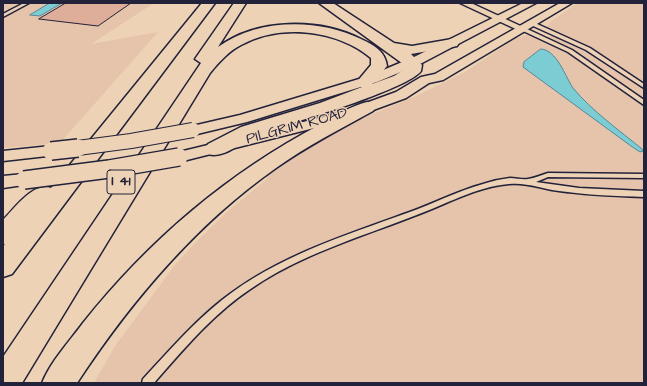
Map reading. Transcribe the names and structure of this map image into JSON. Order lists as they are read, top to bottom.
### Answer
{
  "streets": {
    "highway": ["I 41"],
    "street": ["PILGRIM ROAD"]
  }
}
